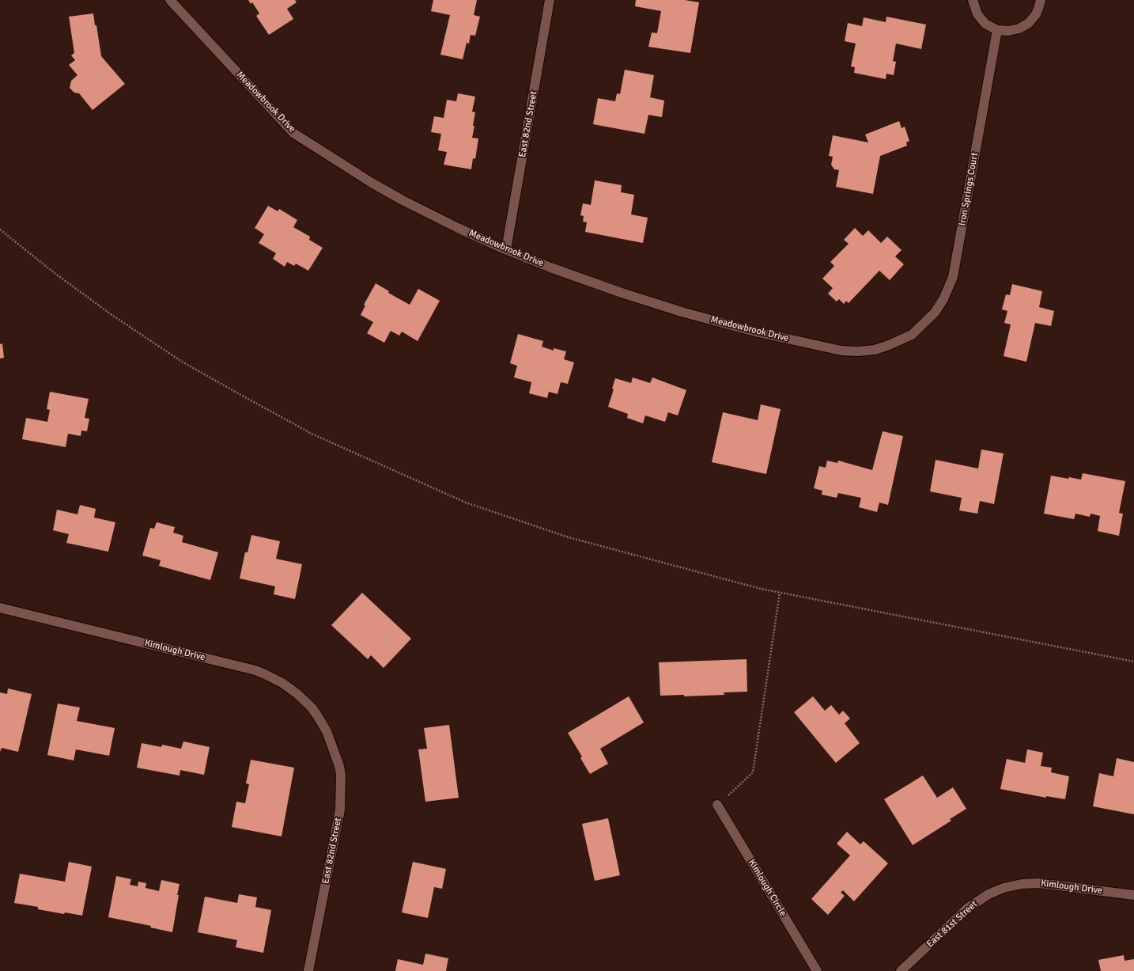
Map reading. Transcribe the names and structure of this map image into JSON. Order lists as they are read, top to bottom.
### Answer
{
  "streets": {
    "street": [
      "Meadowbrook Drive",
      "East 82nd Street",
      "Iron Springs Court",
      "Kimlough Drive",
      "Kimlough Circle",
      "East 81st Street"
    ]
  },
  "crossings": [
    ["Meadowbrook Drive", "East 82nd Street"],
    ["Meadowbrook Drive", "Iron Springs Court"],
    ["East 82nd Street", "Kimlough Drive"],
    ["Kimlough Drive", "East 81st Street"]
  ]
}
